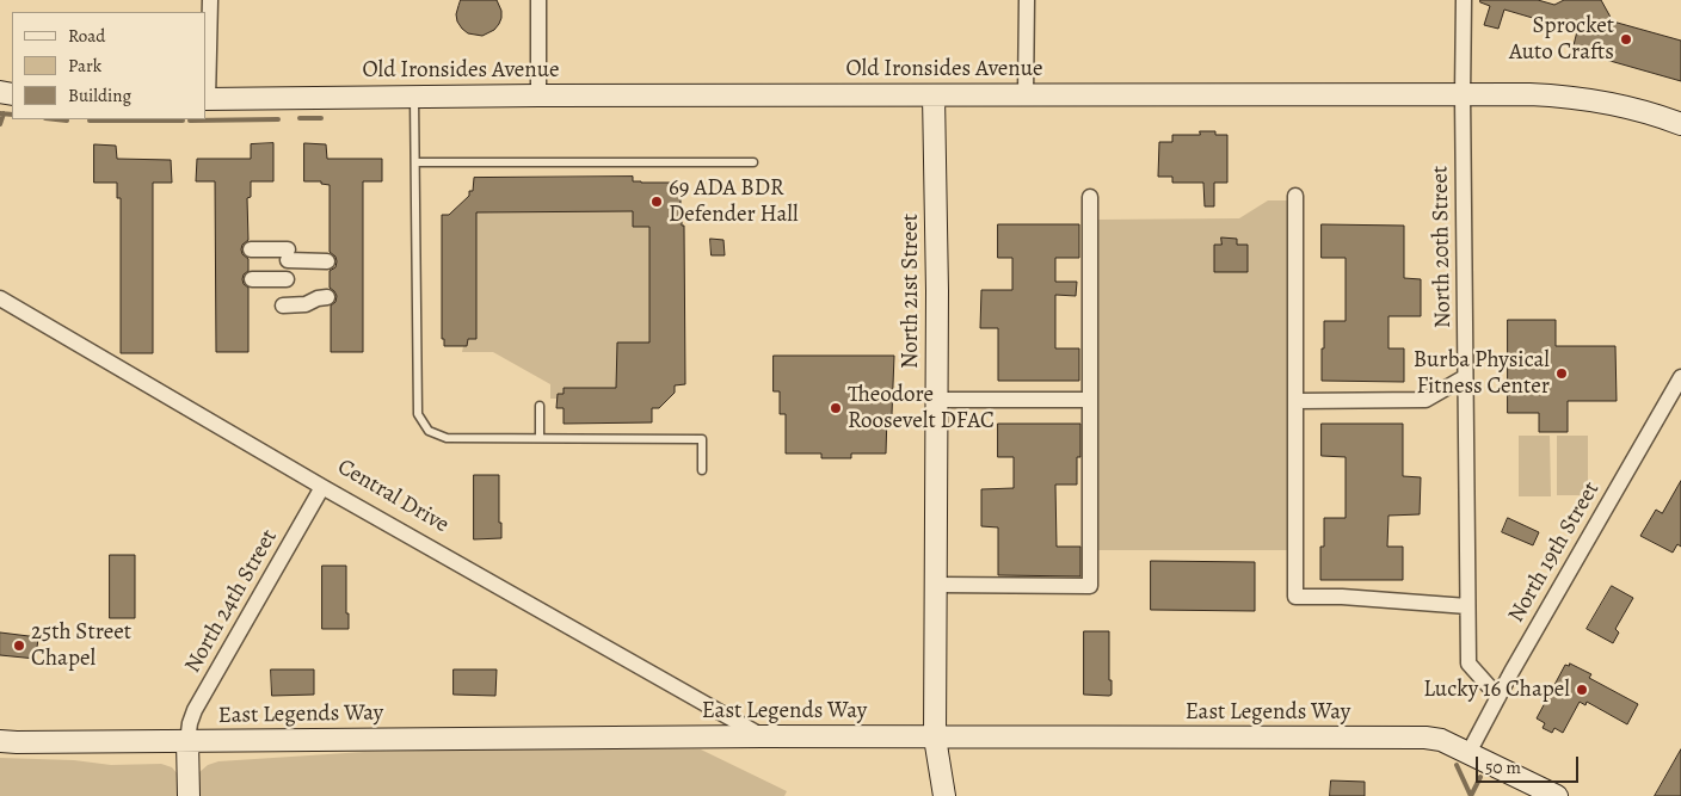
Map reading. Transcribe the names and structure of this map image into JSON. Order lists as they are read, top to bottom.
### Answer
{
  "streets": {
    "street": [
      "Old Ironsides Avenue",
      "North 20th Street",
      "North 21st Street",
      "Central Drive",
      "North 19th Street",
      "North 24th Street",
      "East Legends Way"
    ]
  },
  "crossings": [
    ["Old Ironsides Avenue", "North 20th Street"],
    ["Old Ironsides Avenue", "North 21st Street"],
    ["North 20th Street", "North 19th Street"],
    ["North 21st Street", "East Legends Way"],
    ["Central Drive", "North 24th Street"],
    ["Central Drive", "East Legends Way"],
    ["North 19th Street", "East Legends Way"],
    ["North 24th Street", "East Legends Way"]
  ],
  "places": [
    "Sprocket Auto Crafts",
    "69 ADA BDR Defender Hall",
    "Burba Physical Fitness Center",
    "Theodore Roosevelt DFAC",
    "25th Street Chapel",
    "Lucky 16 Chapel"
  ],
  "legend": ["Road", "Park", "Building"],
  "scale_bar": "50 m"
}
